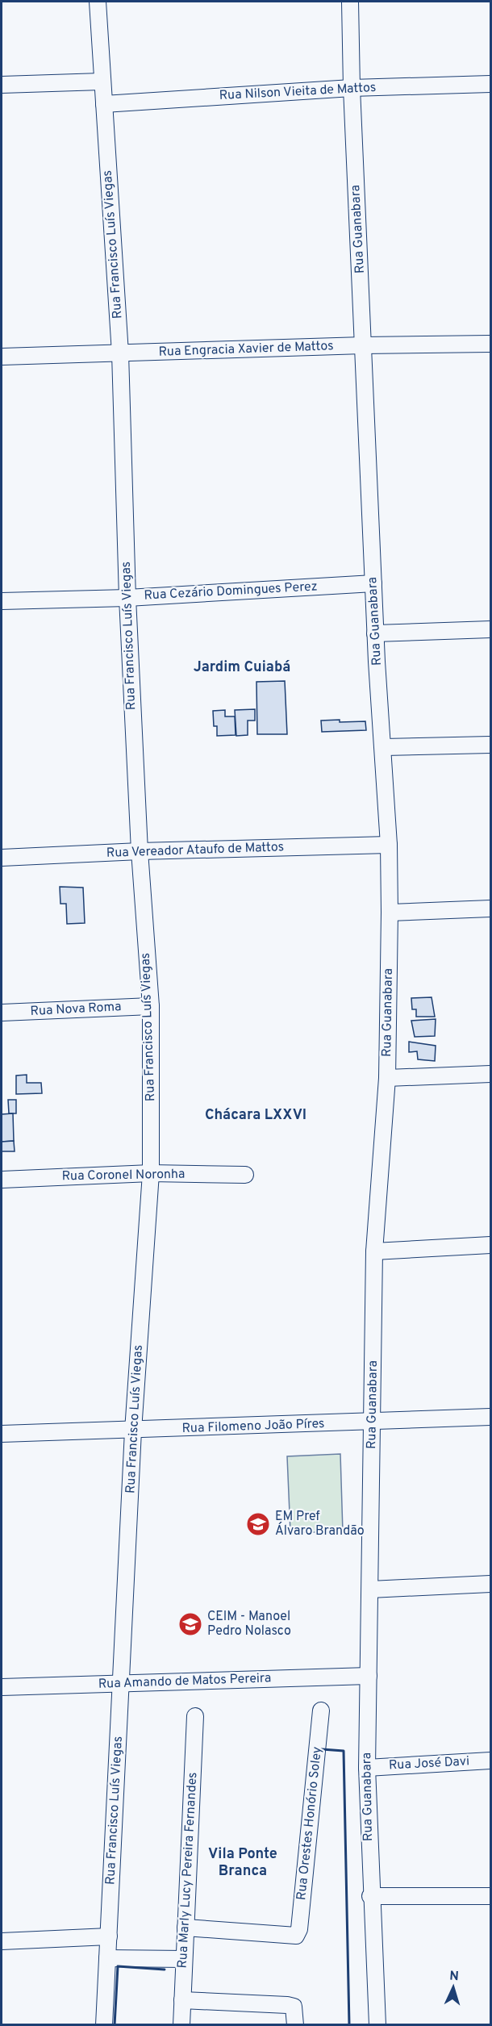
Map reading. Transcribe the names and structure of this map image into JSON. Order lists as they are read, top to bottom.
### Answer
{
  "streets": {
    "street": [
      "Rua Nilson Vieita de Mattos",
      "Rua Guanabara",
      "Rua Francisco Luís Viegas",
      "Rua Engracia Xavier de Mattos",
      "Rua Cezário Domingues Perez",
      "Rua Vereador Ataufo de Mattos",
      "Rua Nova Roma",
      "Rua Coronel Noronha",
      "Rua Filomeno João Píres",
      "Rua Amando de Matos Pereira",
      "Rua José Davi",
      "Rua Orestes Honório Soley",
      "Rua Marly Lucy Pereira Fernandes"
    ]
  },
  "crossings": [
    ["Rua Nilson Vieita de Mattos", "Rua Guanabara"],
    ["Rua Nilson Vieita de Mattos", "Rua Francisco Luís Viegas"],
    ["Rua Guanabara", "Rua Engracia Xavier de Mattos"],
    ["Rua Guanabara", "Rua Cezário Domingues Perez"],
    ["Rua Guanabara", "Rua Vereador Ataufo de Mattos"],
    ["Rua Guanabara", "Rua Filomeno João Píres"],
    ["Rua Guanabara", "Rua Amando de Matos Pereira"],
    ["Rua Guanabara", "Rua José Davi"],
    ["Rua Francisco Luís Viegas", "Rua Engracia Xavier de Mattos"],
    ["Rua Francisco Luís Viegas", "Rua Cezário Domingues Perez"],
    ["Rua Francisco Luís Viegas", "Rua Vereador Ataufo de Mattos"],
    ["Rua Francisco Luís Viegas", "Rua Nova Roma"],
    ["Rua Francisco Luís Viegas", "Rua Coronel Noronha"],
    ["Rua Francisco Luís Viegas", "Rua Filomeno João Píres"],
    ["Rua Francisco Luís Viegas", "Rua Amando de Matos Pereira"],
    ["Rua Orestes Honório Soley", "Rua Marly Lucy Pereira Fernandes"]
  ],
  "districts": ["Jardim Cuiabá", "Chácara LXXVI", "Vila Ponte Branca"],
  "places": {
    "school or university": ["EM Pref Álvaro Brandão", "CEIM - Manoel Pedro Nolasco"]
  },
  "north": "top"
}
